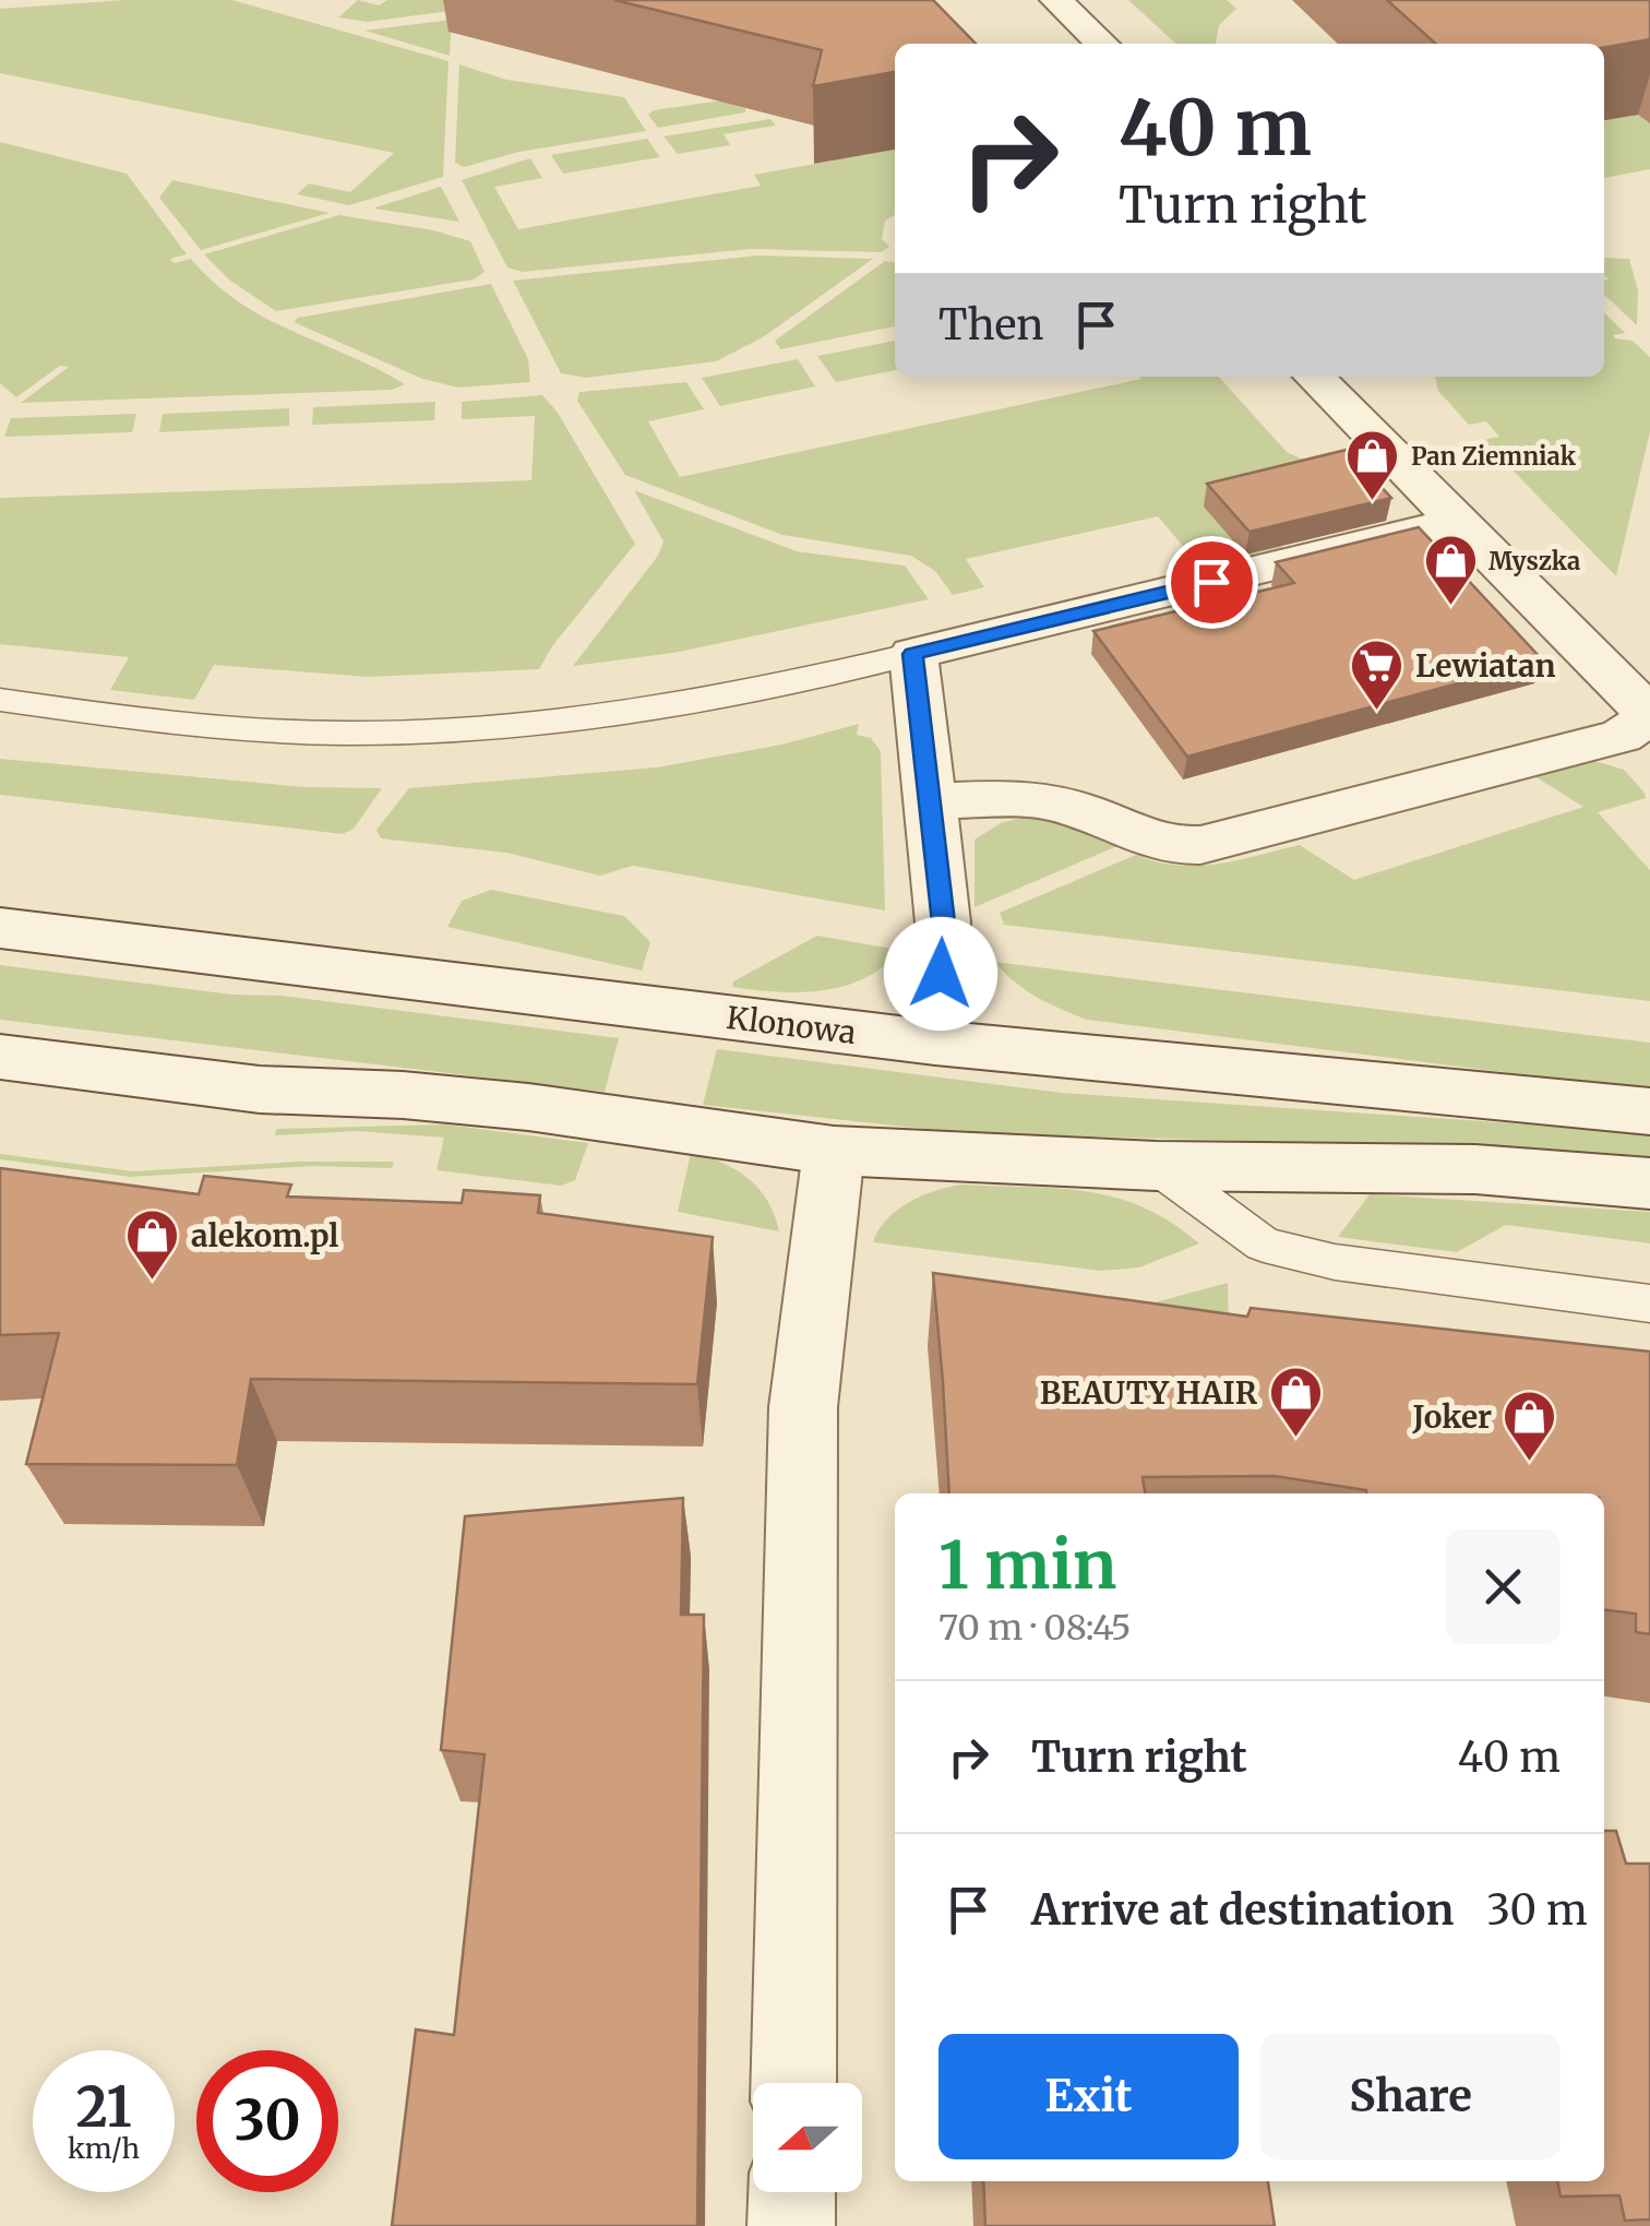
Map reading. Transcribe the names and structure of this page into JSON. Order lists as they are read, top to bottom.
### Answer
{
  "streets": {
    "street": ["Klonowa"]
  },
  "places": {
    "shop": [
      "Pan Ziemniak",
      "Myszka",
      "alekom.pl",
      "BEAUTY HAIR",
      "Joker"
    ],
    "supermarket": ["Lewiatan"]
  },
  "north": "left",
  "page": {
    "turn": ["40 m", "Turn right"],
    "then": "Then",
    "heading": ["1 min", "70 m · 08:45"],
    "list": [
      {
        "name": "Turn right",
        "value": "40 m"
      },
      {
        "name": "Arrive at destination",
        "value": "30 m"
      }
    ],
    "buttons": ["Exit", "Share"],
    "speed": "21 km/h",
    "limit": "30"
  }
}
